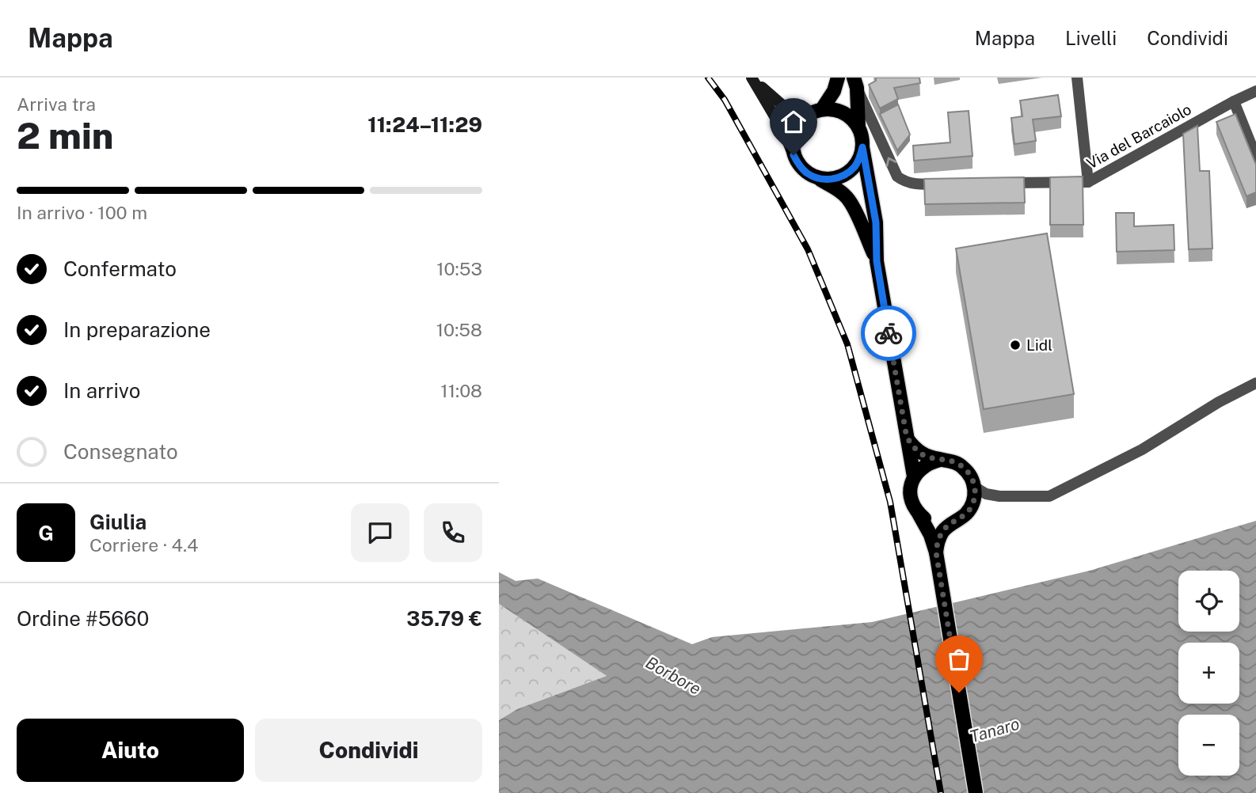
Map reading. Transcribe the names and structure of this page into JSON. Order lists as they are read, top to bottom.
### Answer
{
  "streets": {
    "street": ["Via del Barcaiolo"]
  },
  "water": ["Borbore", "Tanaro"],
  "places": ["Lidl"],
  "page": {
    "header": "Mappa",
    "nav": ["Mappa", "Livelli", "Condividi"],
    "heading": ["2 min", "Arriva tra", "11:24–11:29"],
    "panel": [
      "Giulia",
      "Corriere · 4.4",
      "Ordine #5660",
      "35.79 €"
    ],
    "bar": "In arrivo · 100 m",
    "list": [
      ["Confermato", "10:53"],
      ["In preparazione", "10:58"],
      ["In arrivo", "11:08"],
      "Consegnato"
    ],
    "round": "G",
    "map_buttons": ["+", "−"],
    "buttons": ["Aiuto", "Condividi"]
  }
}
